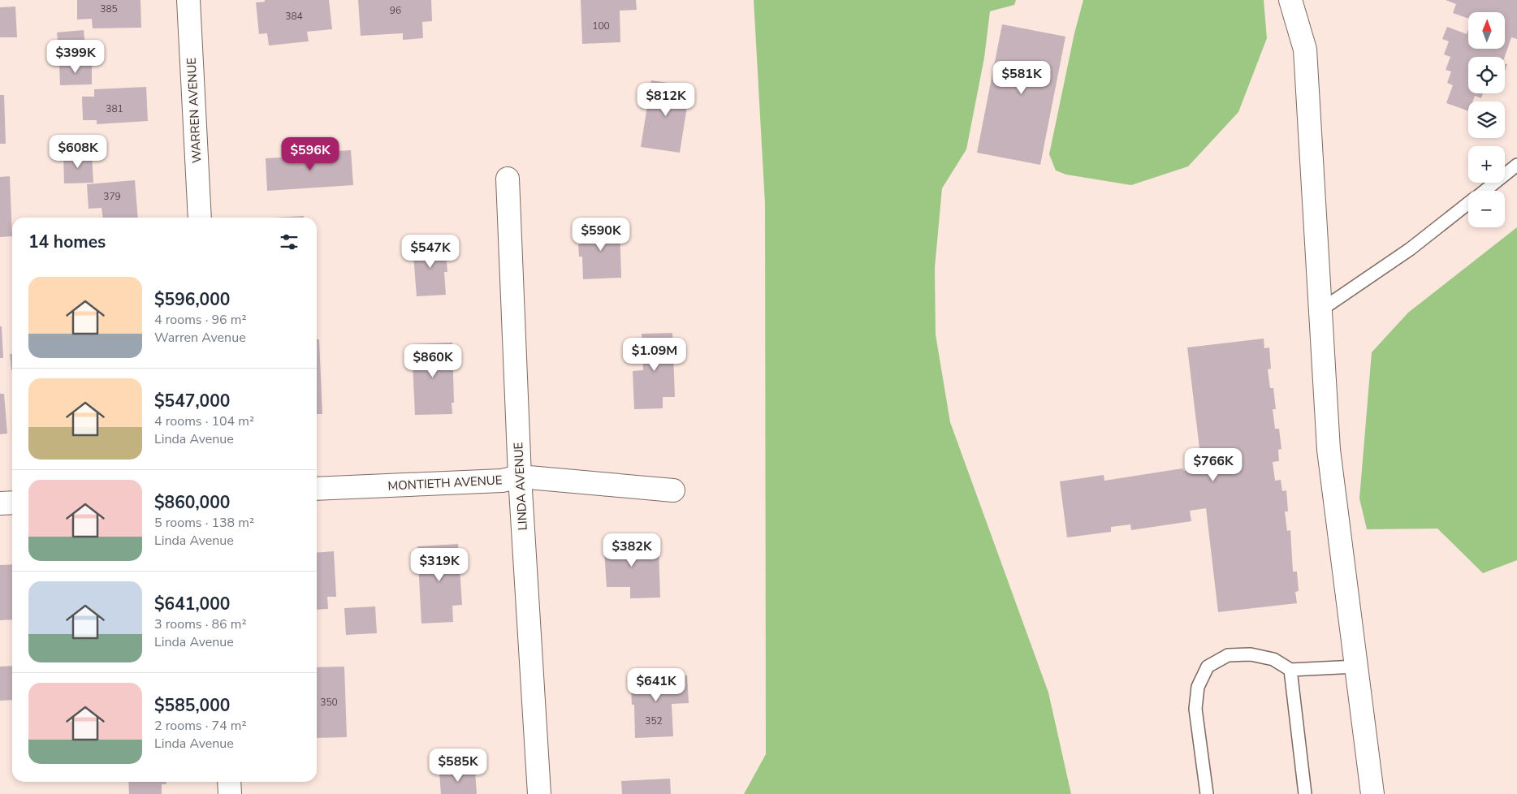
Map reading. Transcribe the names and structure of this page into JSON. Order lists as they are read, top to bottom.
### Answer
{
  "streets": {
    "street": ["WARREN AVENUE", "MONTIETH AVENUE", "LINDA AVENUE"]
  },
  "crossings": [
    ["MONTIETH AVENUE", "LINDA AVENUE"]
  ],
  "house_numbers": [
    "385",
    "96",
    "384",
    "100",
    "381",
    "379",
    "350",
    "352"
  ],
  "north": "top",
  "page": {
    "map_buttons": ["+", "−"],
    "price": [
      "$399K",
      "$581K",
      "$812K",
      "$608K",
      "$596K",
      "$590K",
      "$547K",
      "$1.09M",
      "$860K",
      "$766K",
      "$382K",
      "$319K",
      "$641K",
      "$585K"
    ],
    "heading": "14 homes",
    "list": [
      {
        "name": "$596,000",
        "note": "4 rooms · 96 m² · Warren Avenue"
      },
      {
        "name": "$547,000",
        "note": "4 rooms · 104 m² · Linda Avenue"
      },
      {
        "name": "$860,000",
        "note": "5 rooms · 138 m² · Linda Avenue"
      },
      {
        "name": "$641,000",
        "note": "3 rooms · 86 m² · Linda Avenue"
      },
      {
        "name": "$585,000",
        "note": "2 rooms · 74 m² · Linda Avenue"
      }
    ]
  }
}
